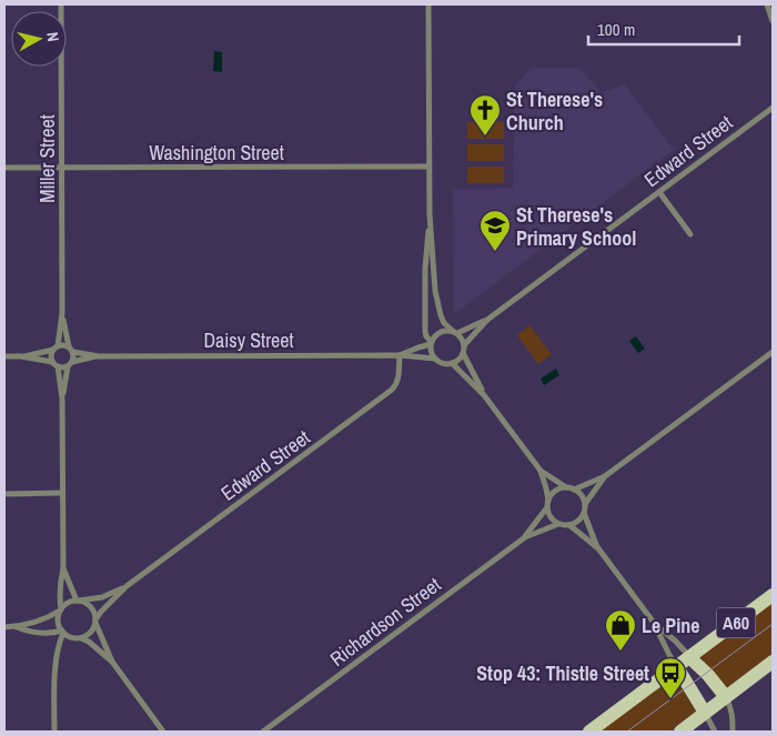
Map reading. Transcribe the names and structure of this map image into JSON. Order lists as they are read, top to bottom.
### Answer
{
  "streets": {
    "main road": ["A60"],
    "street": [
      "Edward Street",
      "Washington Street",
      "Miller Street",
      "Daisy Street",
      "Richardson Street"
    ]
  },
  "crossings": [
    ["Edward Street", "Daisy Street"],
    ["Washington Street", "Miller Street"],
    ["Miller Street", "Daisy Street"]
  ],
  "places": {
    "church": ["St Therese's Church"],
    "school or university": ["St Therese's Primary School"],
    "shop": ["Le Pine"],
    "bus stop": ["Stop 43: Thistle Street"]
  },
  "scale_bar": "100 m",
  "north": "right"
}
